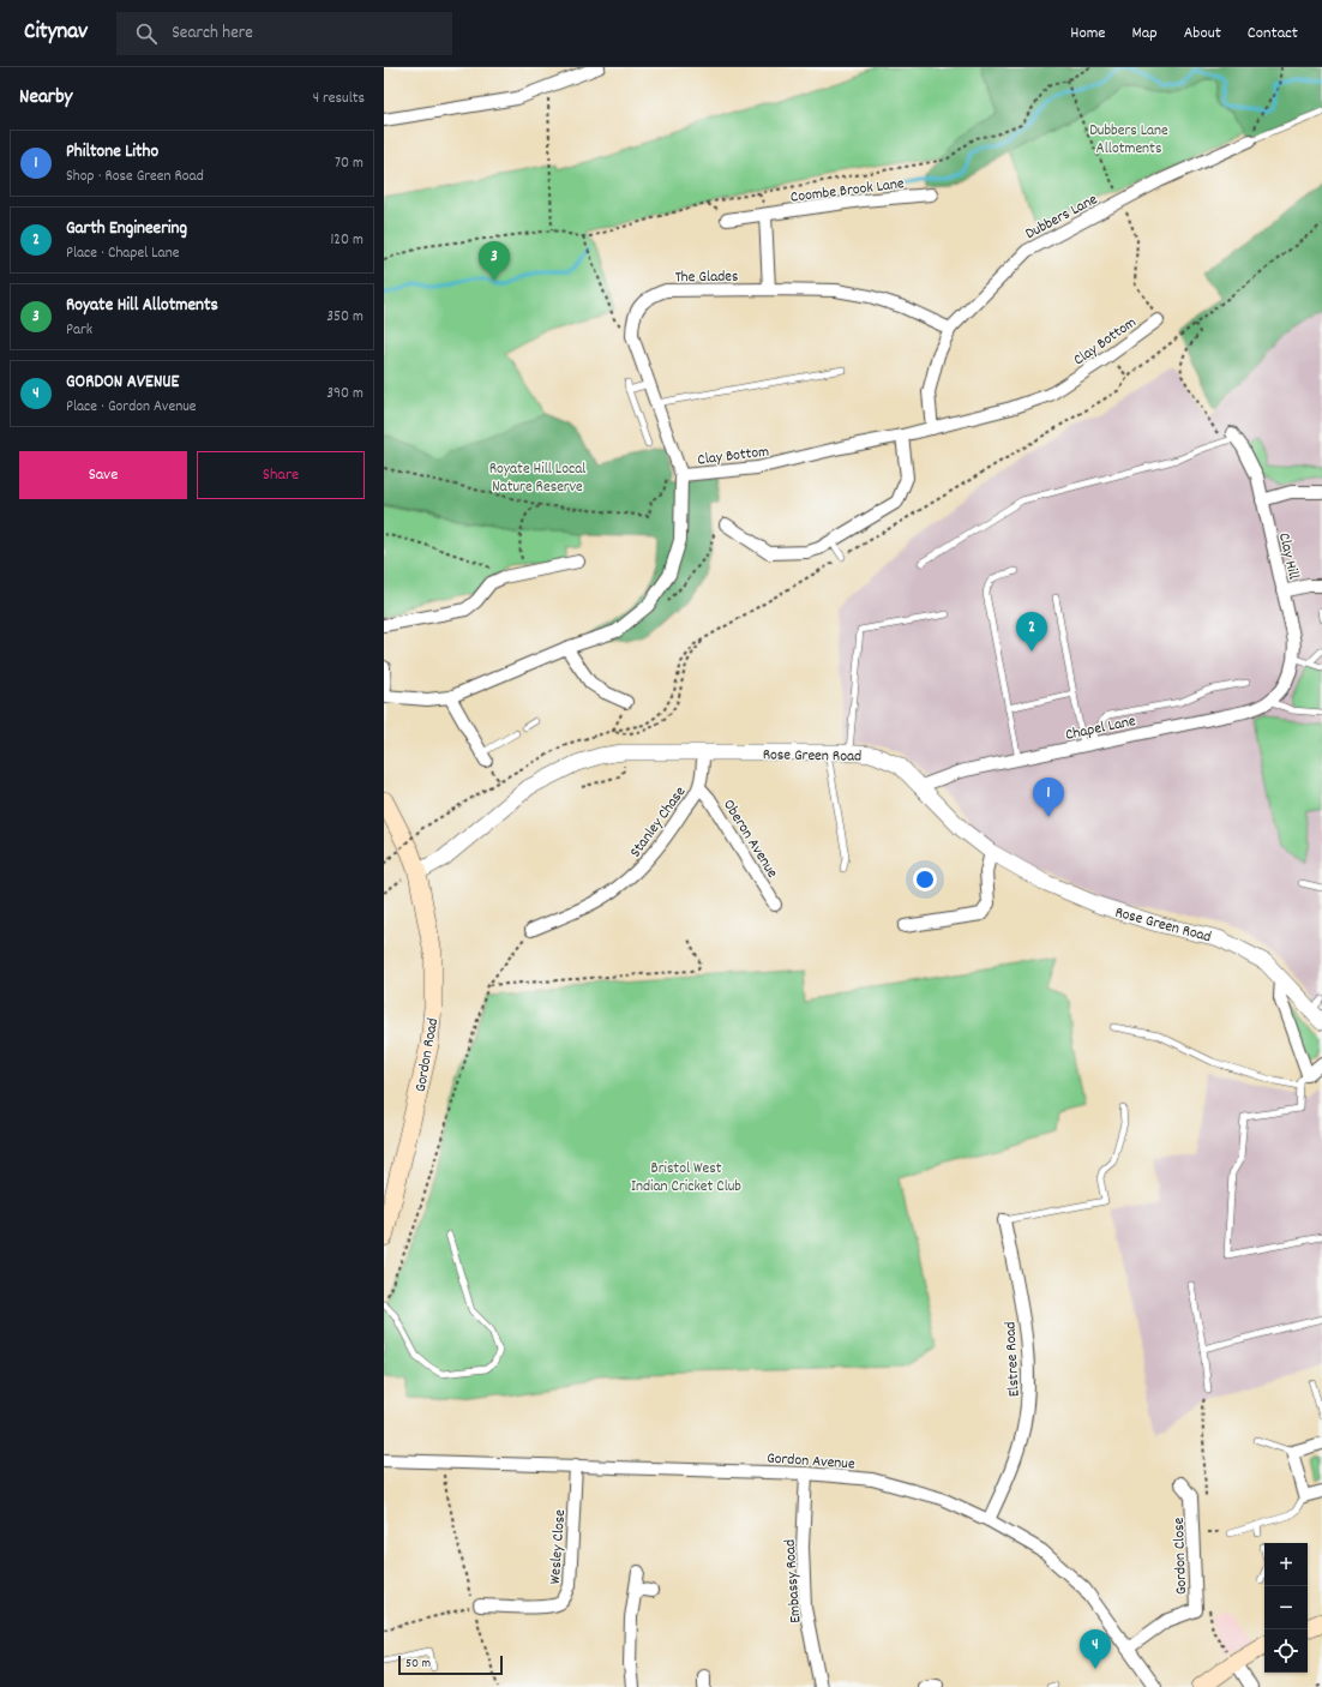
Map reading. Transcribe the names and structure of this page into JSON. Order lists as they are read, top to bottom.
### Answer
{
  "streets": {
    "main road": ["Gordon Road"],
    "street": [
      "Coombe Brook Lane",
      "Dubbers Lane",
      "The Glades",
      "Clay Bottom",
      "Clay Hill",
      "Chapel Lane",
      "Rose Green Road",
      "Stanley Chase",
      "Oberon Avenue",
      "Elstree Road",
      "Gordon Avenue",
      "Wesley Close",
      "Gordon Close",
      "Embassy Road"
    ]
  },
  "crossings": [
    ["Dubbers Lane", "The Glades"],
    ["Dubbers Lane", "Clay Bottom"],
    ["The Glades", "Clay Bottom"],
    ["Clay Hill", "Chapel Lane"],
    ["Chapel Lane", "Rose Green Road"],
    ["Rose Green Road", "Stanley Chase"],
    ["Rose Green Road", "Gordon Road"],
    ["Stanley Chase", "Oberon Avenue"],
    ["Elstree Road", "Gordon Avenue"],
    ["Gordon Avenue", "Wesley Close"],
    ["Gordon Avenue", "Gordon Close"],
    ["Gordon Avenue", "Embassy Road"]
  ],
  "parks": ["Dubbers Lane Allotments", "Royate Hill Local Nature Reserve", "Bristol West Indian Cricket Club"],
  "scale_bar": "50 m",
  "page": {
    "header": "Citynav",
    "search": "Search here",
    "nav": [
      "Home",
      "Map",
      "About",
      "Contact"
    ],
    "heading": ["Nearby", "4 results"],
    "list": [
      {
        "mark": "1",
        "name": "Philtone Litho",
        "note": "Shop · Rose Green Road",
        "value": "70 m"
      },
      {
        "mark": "2",
        "name": "Garth Engineering",
        "note": "Place · Chapel Lane",
        "value": "120 m"
      },
      {
        "mark": "3",
        "name": "Royate Hill Allotments",
        "note": "Park",
        "value": "350 m"
      },
      {
        "mark": "4",
        "name": "GORDON AVENUE",
        "note": "Place · Gordon Avenue",
        "value": "390 m"
      }
    ],
    "pins": [
      "3",
      "2",
      "1",
      "4"
    ],
    "buttons": ["Save", "Share"],
    "map_buttons": ["+", "−"],
    "scale": "50 m"
  }
}
